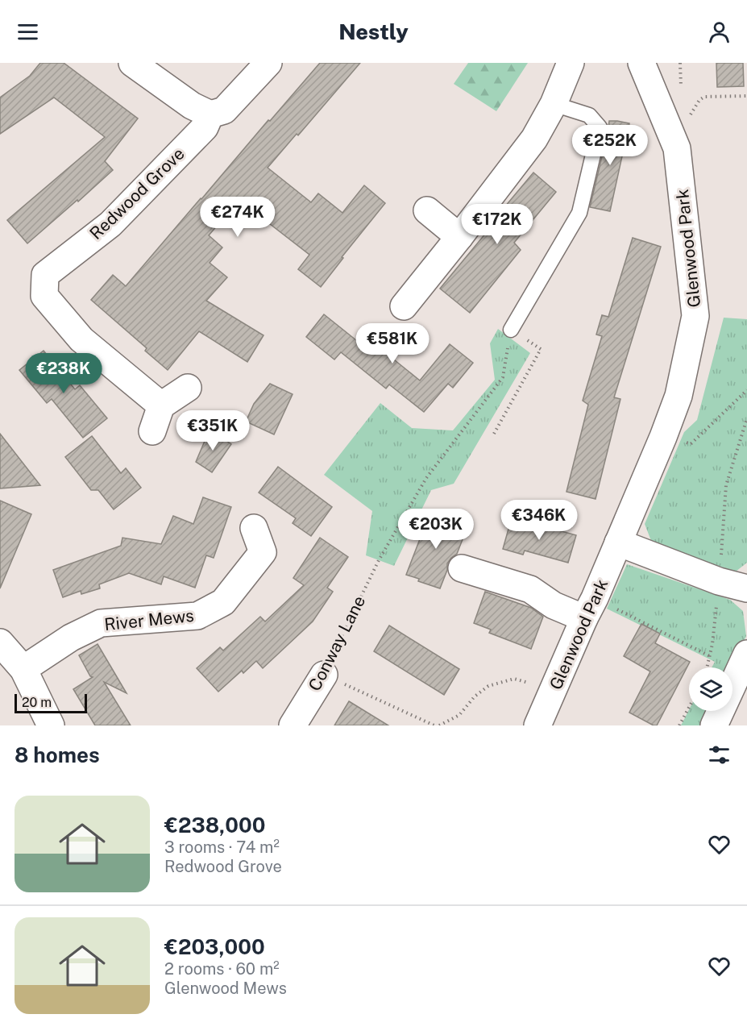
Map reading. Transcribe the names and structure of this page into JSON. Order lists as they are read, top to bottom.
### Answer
{
  "streets": {
    "street": [
      "Redwood Grove",
      "Glenwood Park",
      "River Mews",
      "Conway Lane"
    ]
  },
  "scale_bar": "20 m",
  "page": {
    "header": "Nestly",
    "price": [
      "€252K",
      "€274K",
      "€172K",
      "€581K",
      "€238K",
      "€351K",
      "€346K",
      "€203K"
    ],
    "scale": "20 m",
    "heading": "8 homes",
    "list": [
      {
        "name": "€238,000",
        "note": "3 rooms · 74 m² · Redwood Grove"
      },
      {
        "name": "€203,000",
        "note": "2 rooms · 60 m² · Glenwood Mews"
      }
    ]
  }
}
